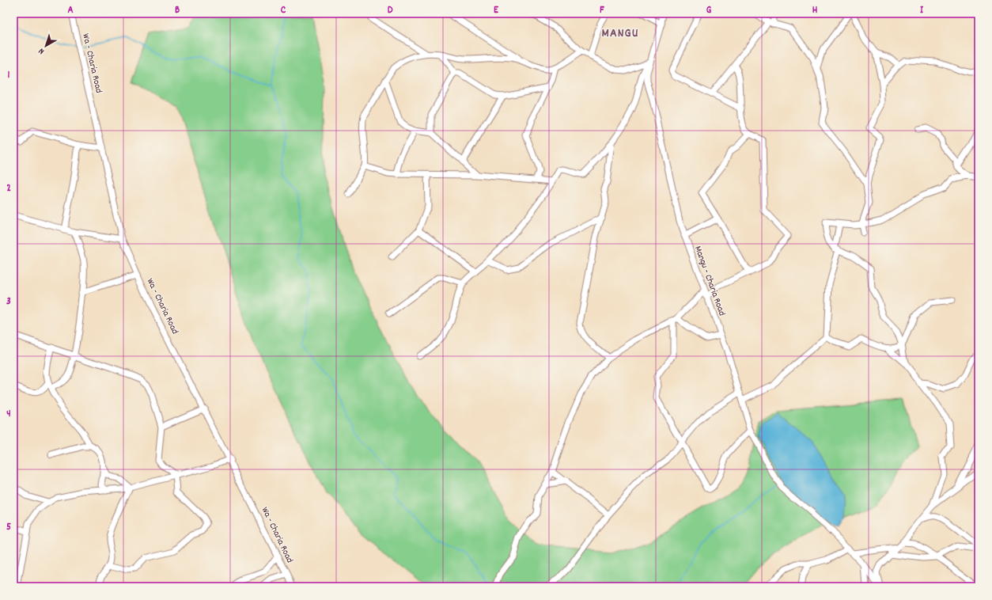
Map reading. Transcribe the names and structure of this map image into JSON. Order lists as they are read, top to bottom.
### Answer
{
  "streets": {
    "street": ["Wa - Charia Road", "Mangu - Charia Road"]
  },
  "districts": ["MANGU"],
  "north": "bottom left",
  "grid": {
    "columns": [
      "A",
      "B",
      "C",
      "D",
      "E",
      "F",
      "G",
      "H",
      "I"
    ],
    "rows": [
      "1",
      "2",
      "3",
      "4",
      "5"
    ]
  }
}
